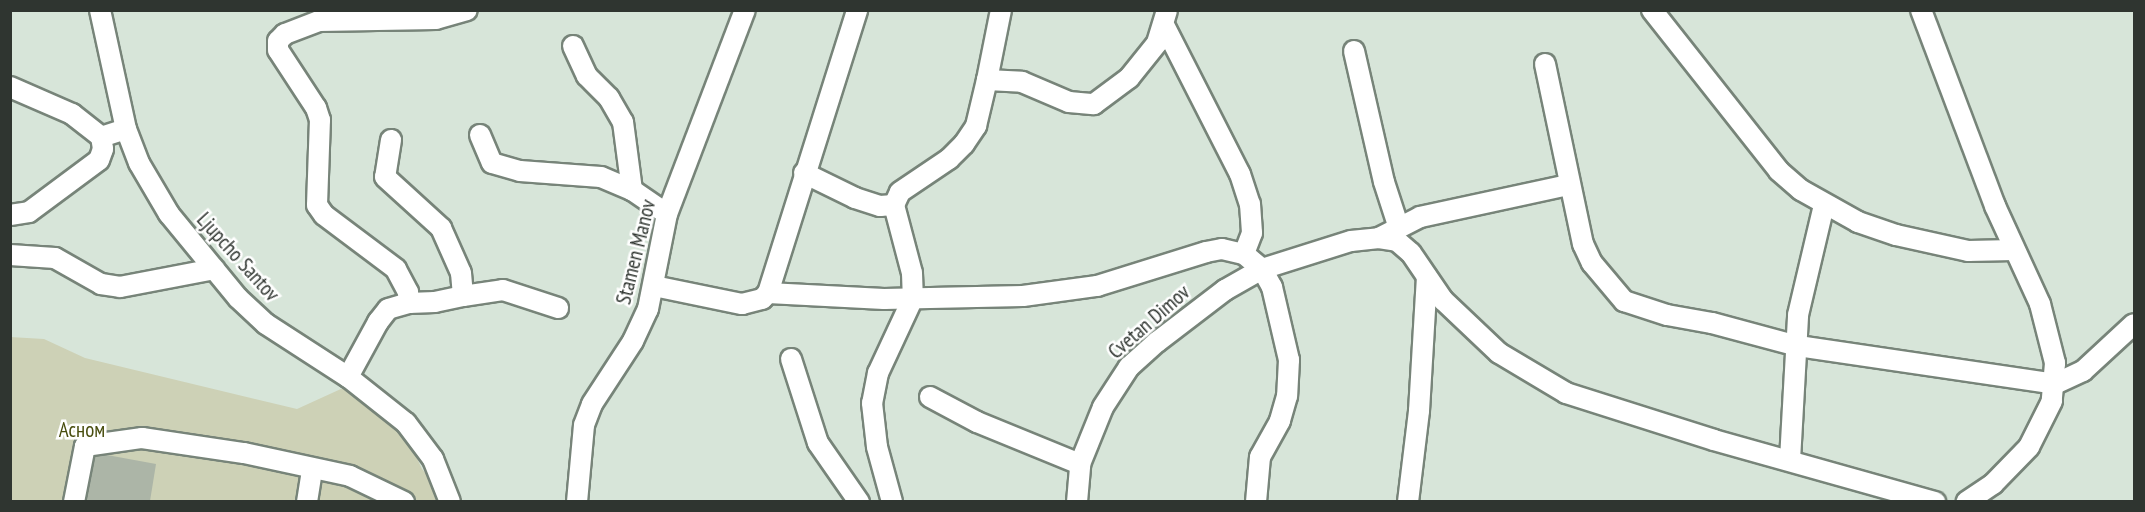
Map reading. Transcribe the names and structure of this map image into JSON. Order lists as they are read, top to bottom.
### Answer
{
  "streets": {
    "street": ["Stamen Manov", "Ljupcho Santov", "Cvetan Dimov"]
  },
  "parks": ["Асном"]
}
